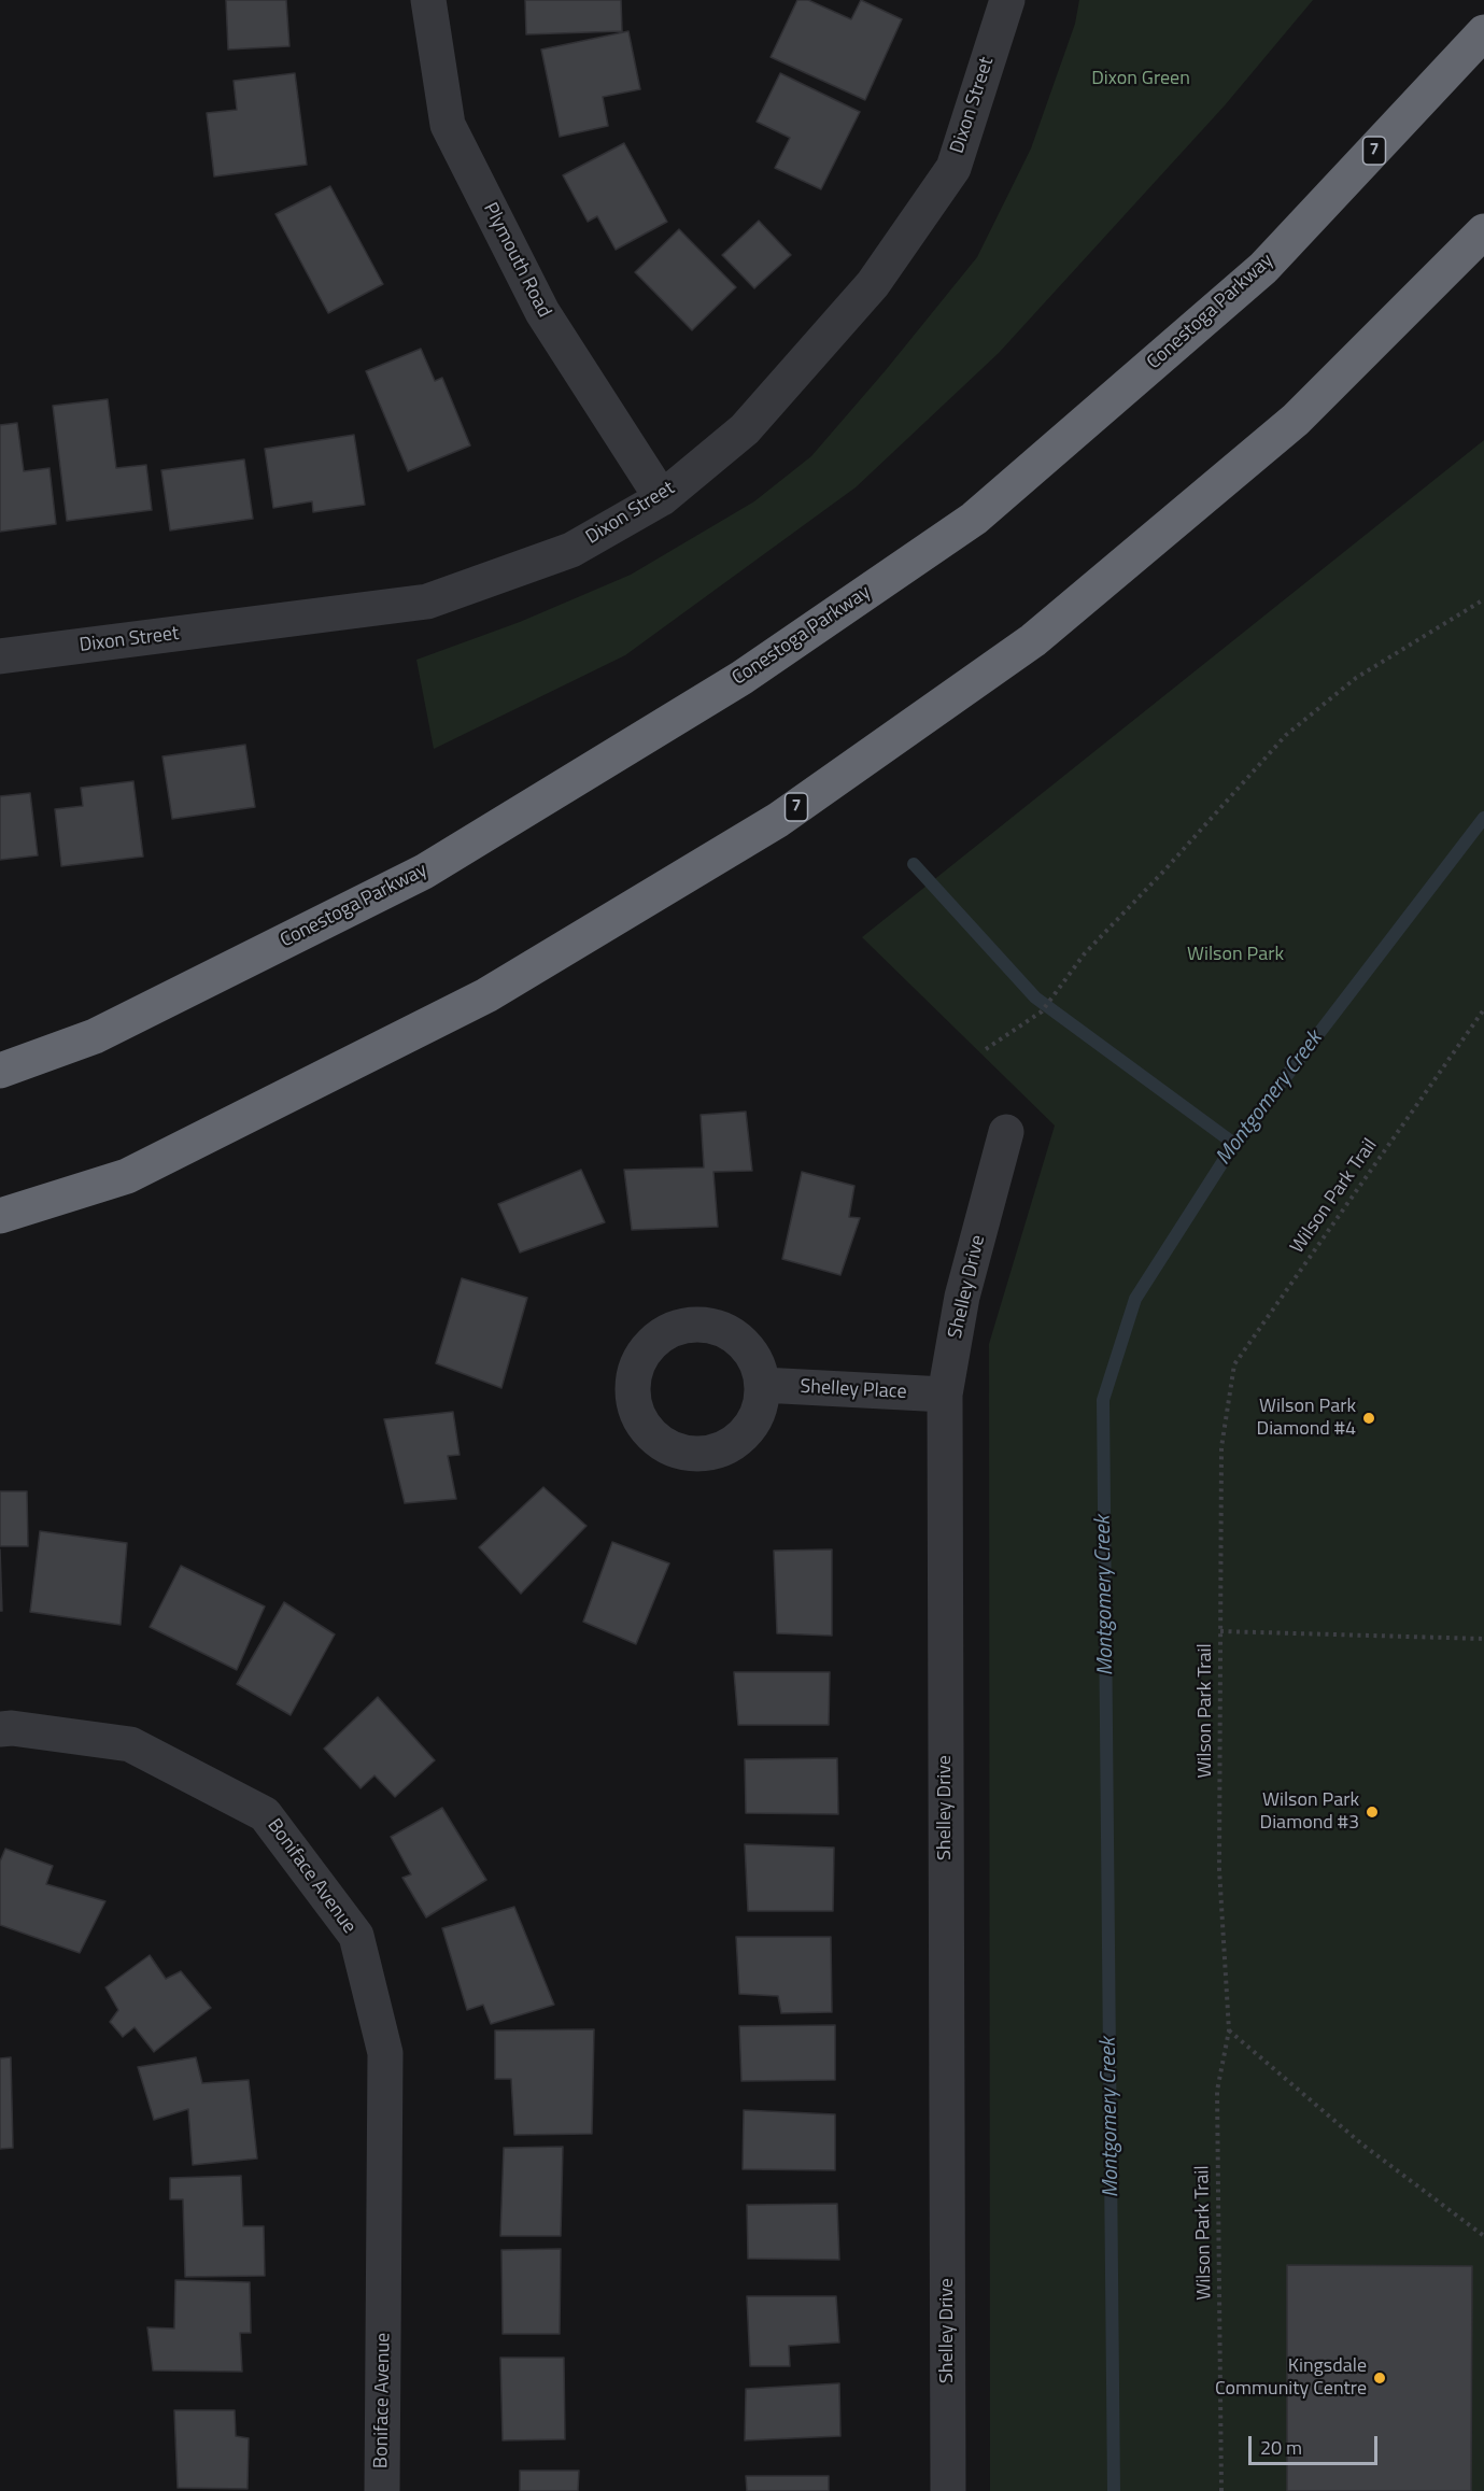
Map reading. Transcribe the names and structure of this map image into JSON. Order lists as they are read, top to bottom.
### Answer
{
  "streets": {
    "highway": ["7", "Conestoga Parkway"],
    "street": [
      "Dixon Street",
      "Plymouth Road",
      "Shelley Drive",
      "Shelley Place",
      "Boniface Avenue"
    ],
    "path": ["Wilson Park Trail"]
  },
  "crossings": [
    ["Dixon Street", "Plymouth Road"],
    ["Shelley Drive", "Shelley Place"]
  ],
  "water": ["Montgomery Creek"],
  "parks": ["Dixon Green", "Wilson Park"],
  "places": ["Wilson Park Diamond #4", "Wilson Park Diamond #3", "Kingsdale Community Centre"],
  "scale_bar": "20 m"
}
